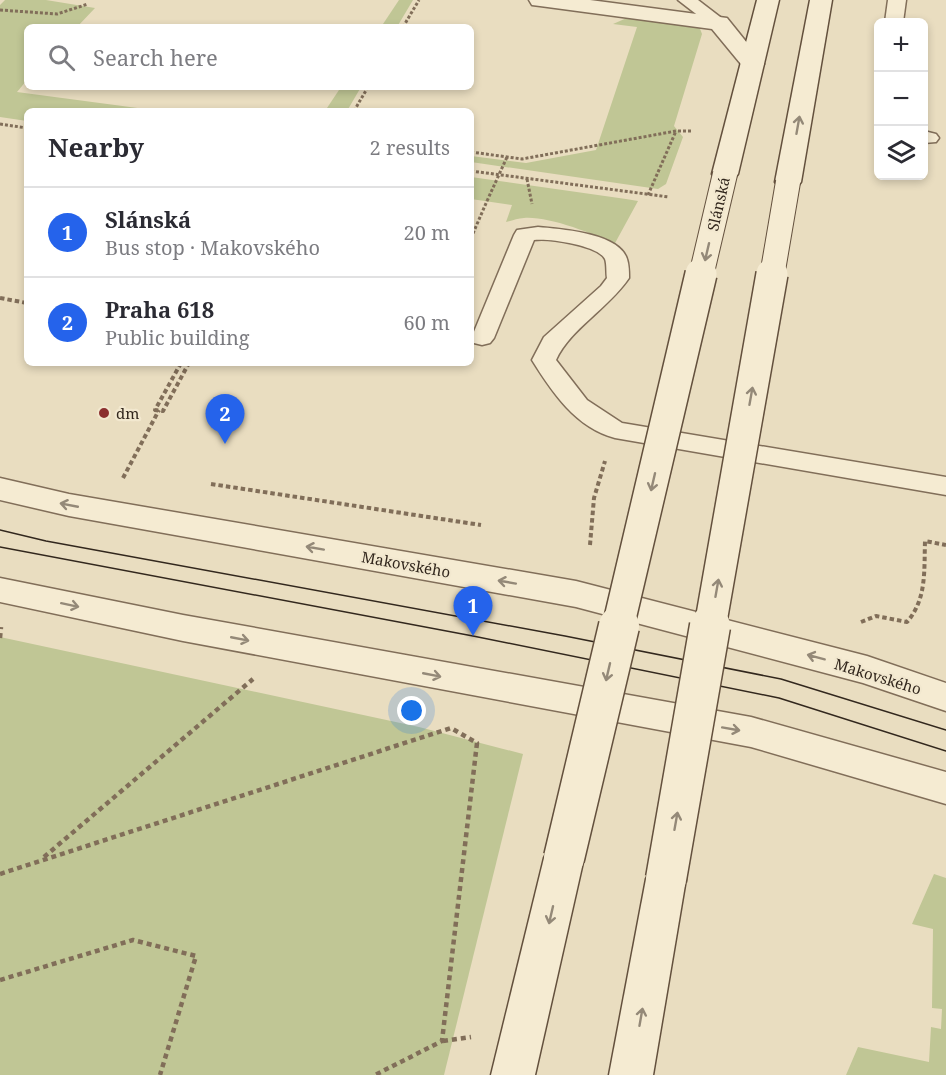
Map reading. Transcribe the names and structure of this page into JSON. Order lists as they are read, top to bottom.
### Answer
{
  "streets": {
    "main road": ["Slánská", "Makovského"]
  },
  "places": ["dm"],
  "page": {
    "map_buttons": ["+", "−"],
    "search": "Search here",
    "heading": ["Nearby", "2 results"],
    "list": [
      {
        "mark": "1",
        "name": "Slánská",
        "note": "Bus stop · Makovského",
        "value": "20 m"
      },
      {
        "mark": "2",
        "name": "Praha 618",
        "note": "Public building",
        "value": "60 m"
      }
    ],
    "pins": ["2", "1"]
  }
}
